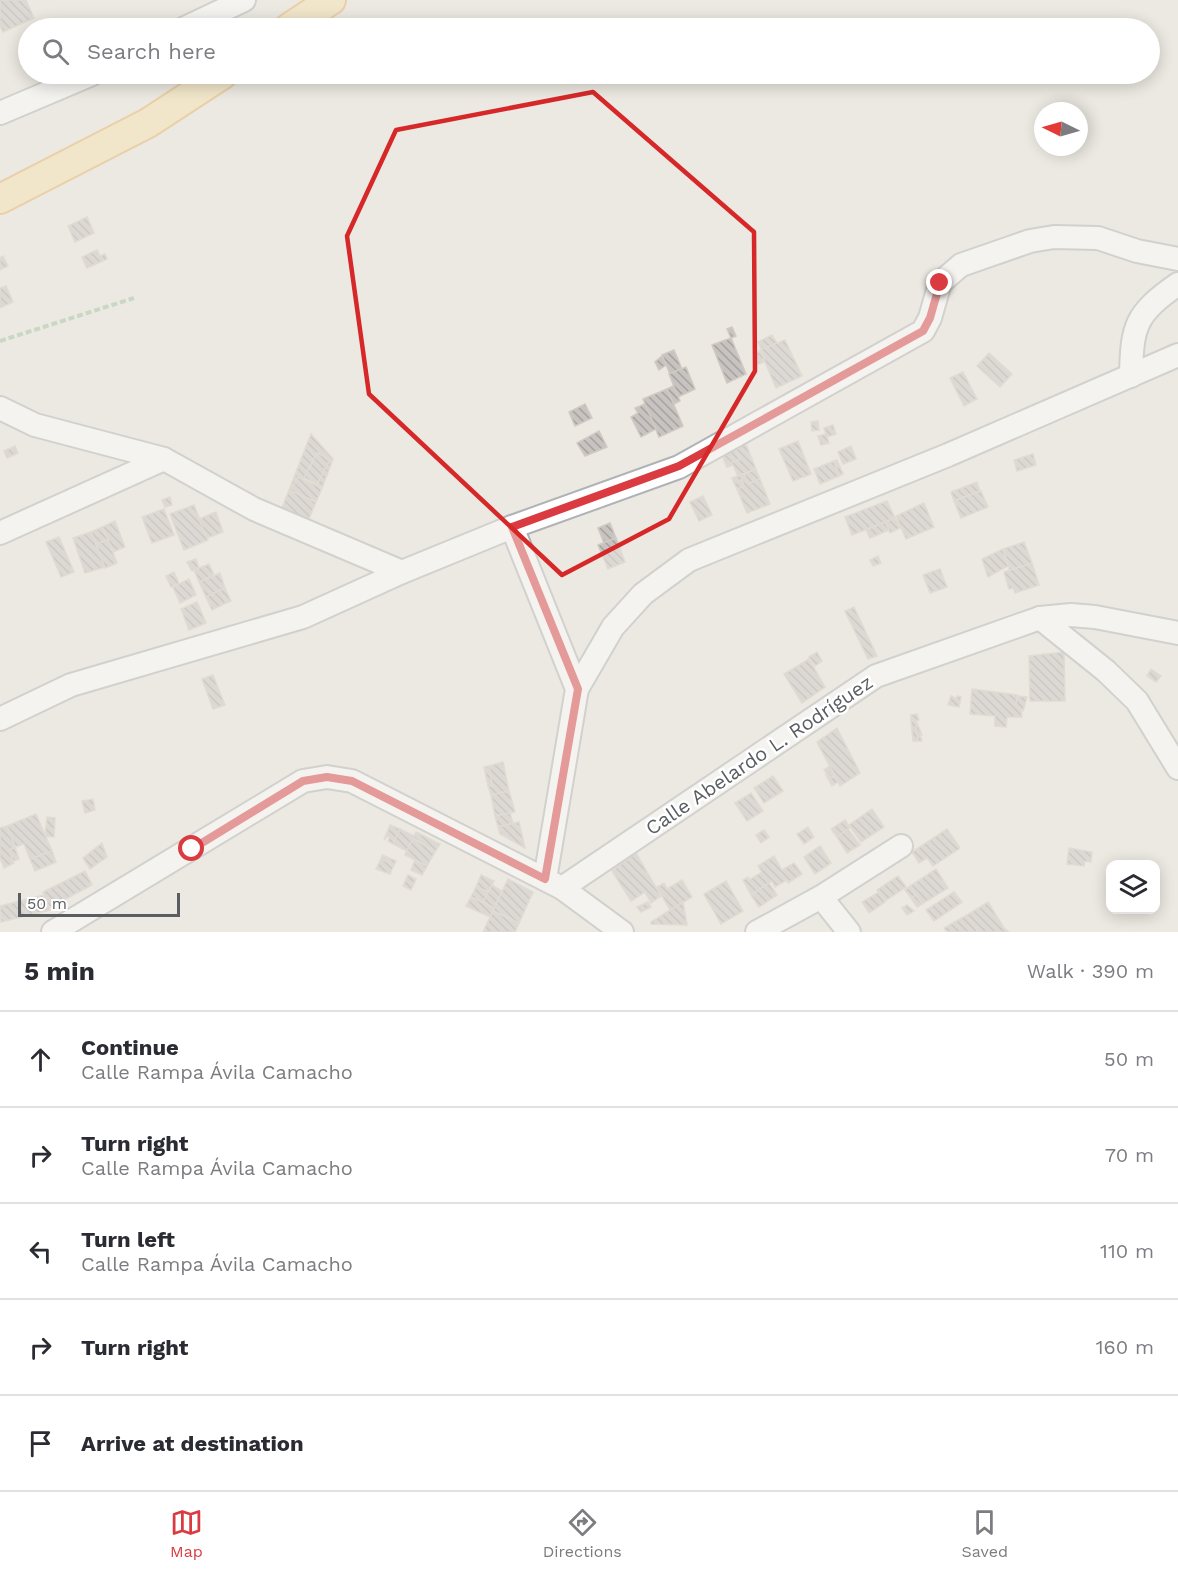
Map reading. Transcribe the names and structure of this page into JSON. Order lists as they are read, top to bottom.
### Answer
{
  "streets": {
    "street": ["Calle Abelardo L. Rodríguez"]
  },
  "scale_bar": "50 m",
  "north": "left",
  "page": {
    "search": "Search here",
    "scale": "50 m",
    "heading": ["5 min", "Walk · 390 m"],
    "list": [
      ["Continue", "Calle Rampa Ávila Camacho", "50 m"],
      ["Turn right", "Calle Rampa Ávila Camacho", "70 m"],
      ["Turn left", "Calle Rampa Ávila Camacho", "110 m"],
      ["Turn right", "160 m"],
      "Arrive at destination"
    ],
    "nav": ["Map", "Directions", "Saved"]
  }
}
